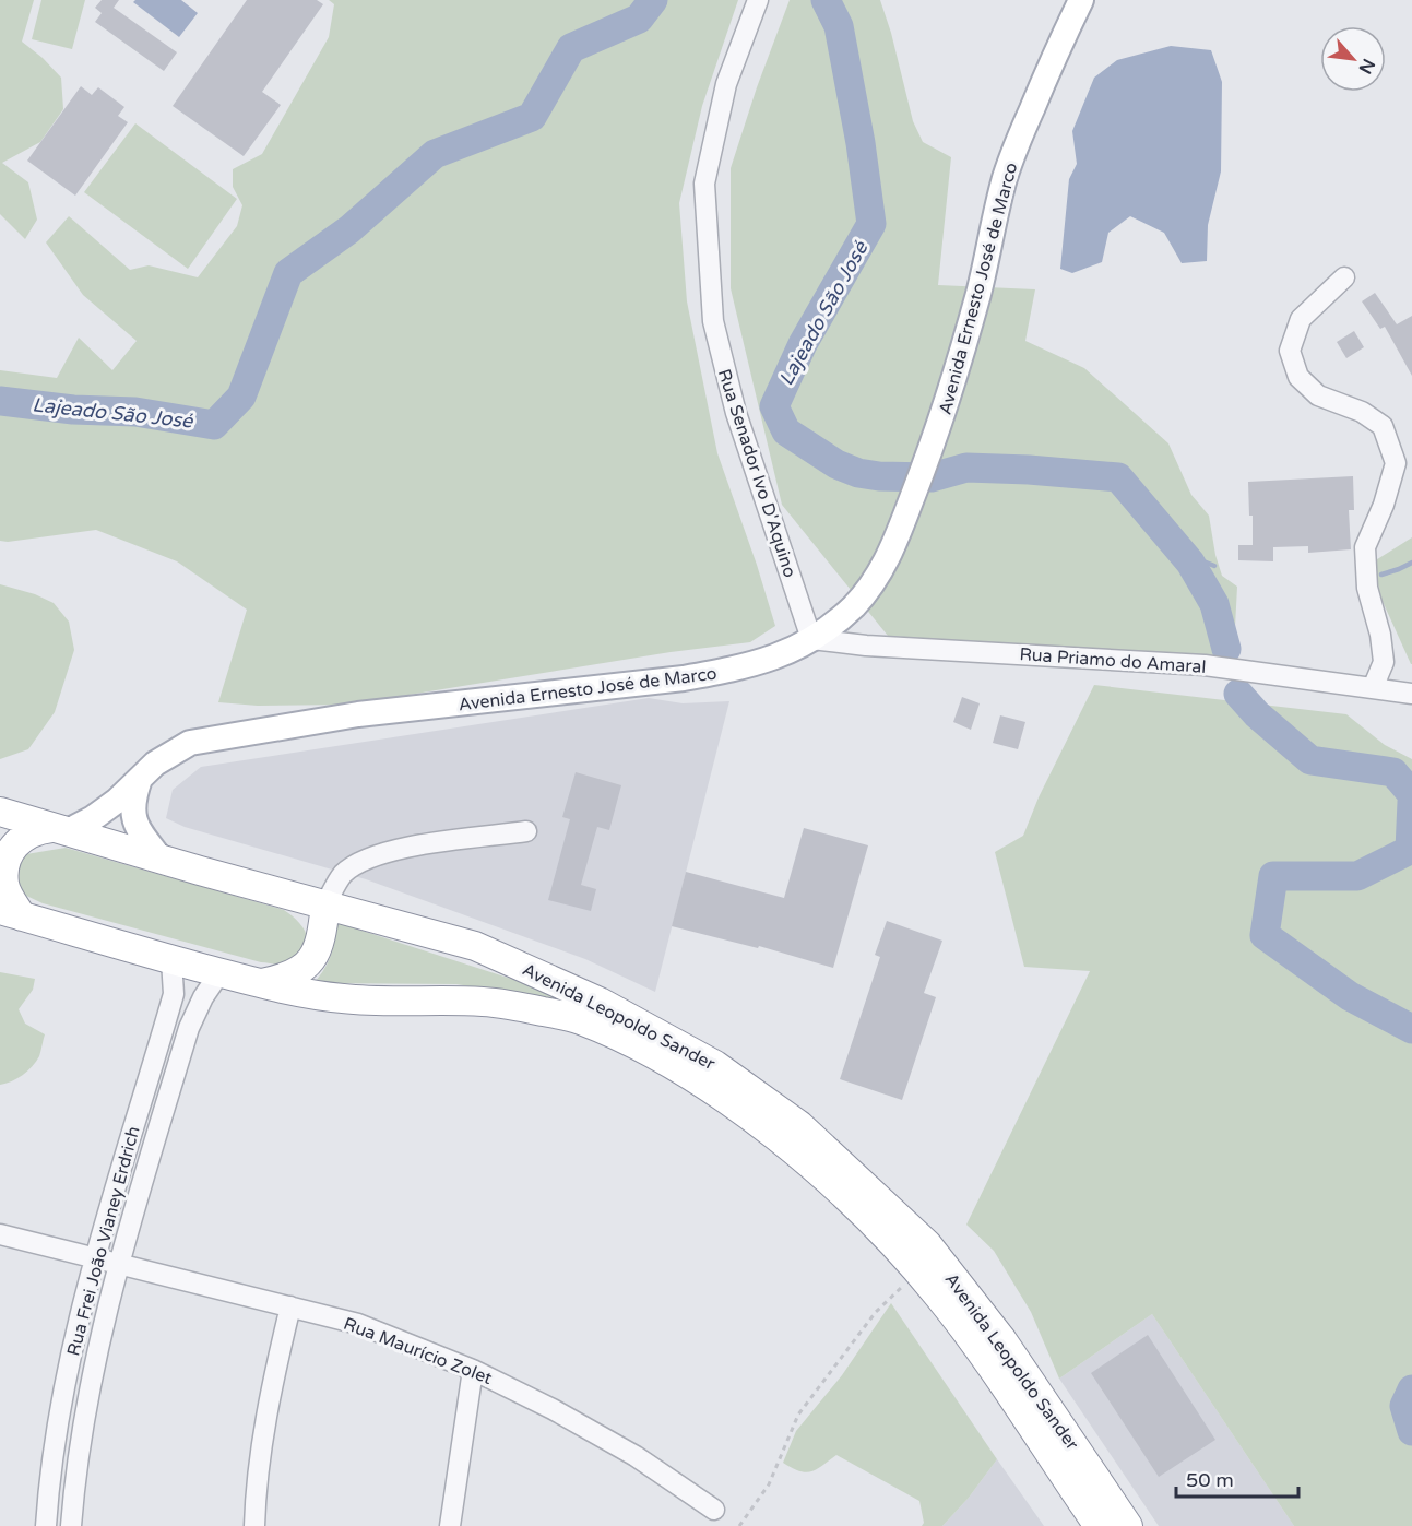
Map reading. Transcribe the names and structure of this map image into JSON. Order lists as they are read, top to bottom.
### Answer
{
  "streets": {
    "highway": ["Avenida Leopoldo Sander"],
    "main road": ["Avenida Ernesto José de Marco"],
    "street": [
      "Rua Senador Ivo D'Aquino",
      "Rua Priamo do Amaral",
      "Rua Frei João Vianey Erdrich",
      "Rua Maurício Zolet"
    ]
  },
  "crossings": [
    ["Avenida Ernesto José de Marco", "Rua Senador Ivo D'Aquino"],
    ["Avenida Ernesto José de Marco", "Rua Priamo do Amaral"],
    ["Avenida Ernesto José de Marco", "Avenida Leopoldo Sander"],
    ["Rua Senador Ivo D'Aquino", "Rua Priamo do Amaral"],
    ["Avenida Leopoldo Sander", "Rua Frei João Vianey Erdrich"],
    ["Rua Frei João Vianey Erdrich", "Rua Maurício Zolet"]
  ],
  "water": ["Lajeado São José"],
  "scale_bar": "50 m",
  "north": "bottom right"
}
